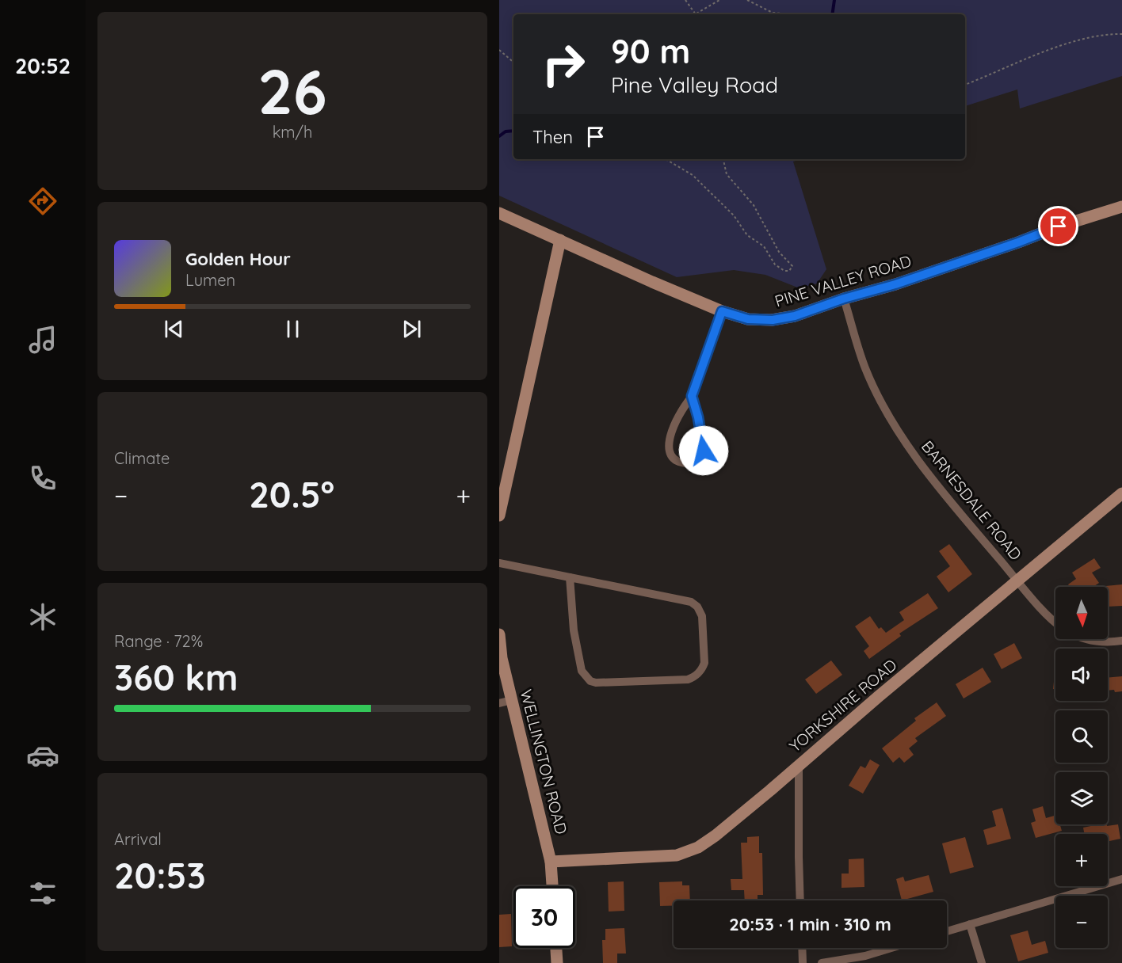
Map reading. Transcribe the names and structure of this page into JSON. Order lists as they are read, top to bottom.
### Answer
{
  "streets": {
    "street": [
      "PINE VALLEY ROAD",
      "BARNESDALE ROAD",
      "YORKSHIRE ROAD",
      "WELLINGTON ROAD"
    ]
  },
  "crossings": [
    ["PINE VALLEY ROAD", "BARNESDALE ROAD"],
    ["BARNESDALE ROAD", "YORKSHIRE ROAD"],
    ["YORKSHIRE ROAD", "WELLINGTON ROAD"]
  ],
  "north": "bottom",
  "page": {
    "tabs": "20:52",
    "tile": [
      ["26", "km/h"],
      "Climate",
      ["Range · 72%", "360 km"],
      ["Arrival", "20:53"]
    ],
    "turn": ["90 m", "Pine Valley Road"],
    "then": "Then",
    "song": ["Golden Hour", "Lumen"],
    "heat": ["−", "20.5°", "+"],
    "map_buttons": ["+", "−"],
    "limit": "30",
    "trip": "20:53 · 1 min · 310 m"
  }
}
